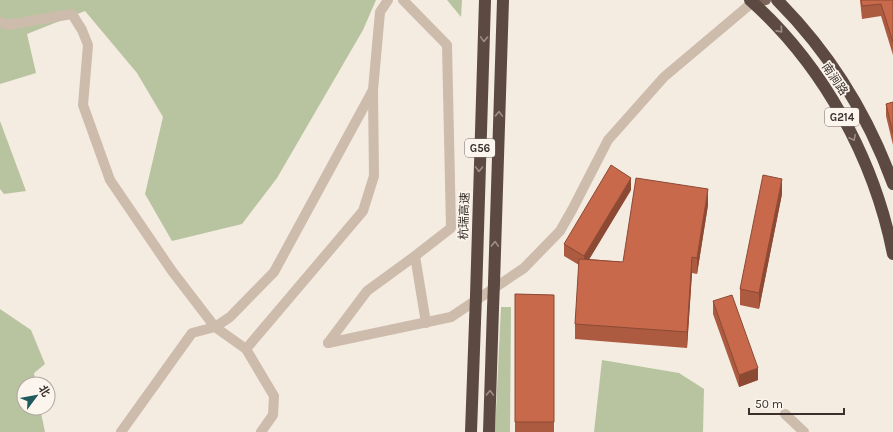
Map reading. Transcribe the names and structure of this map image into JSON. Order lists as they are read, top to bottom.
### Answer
{
  "streets": {
    "highway": [
      "南涧路",
      "G214",
      "G56",
      "杭瑞高速"
    ]
  },
  "scale_bar": "50 m",
  "north": "top right"
}
